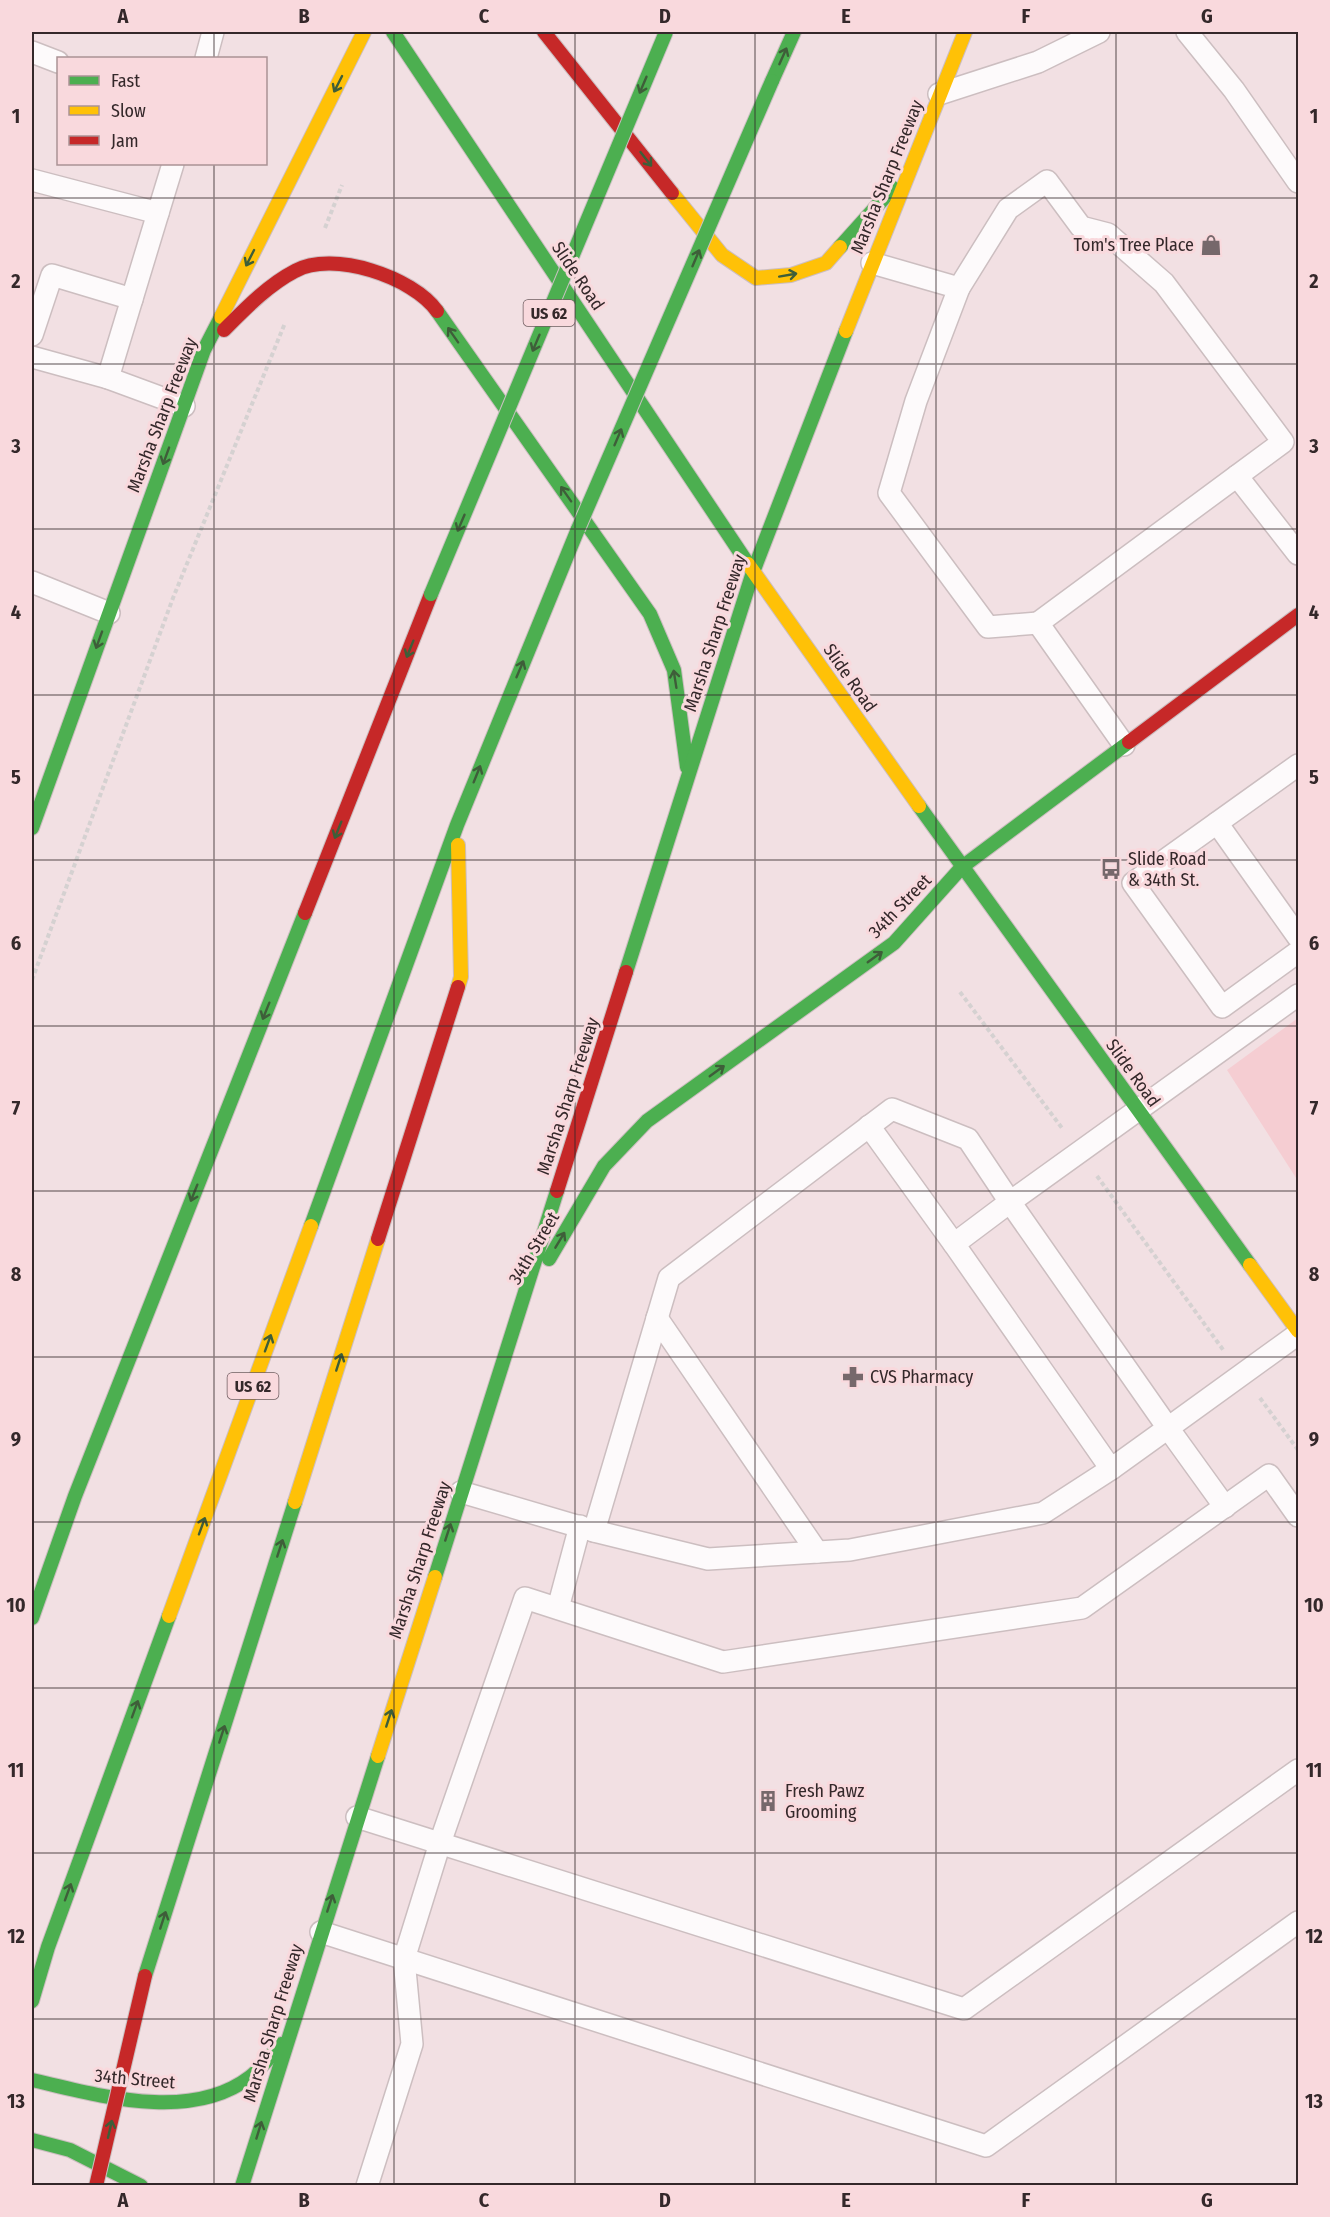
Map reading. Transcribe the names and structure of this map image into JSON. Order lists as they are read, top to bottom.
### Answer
{
  "streets": {
    "main road": [
      "Marsha Sharp Freeway",
      "Slide Road",
      "US 62",
      "34th Street"
    ]
  },
  "crossings": [
    ["Marsha Sharp Freeway", "Slide Road"],
    ["Marsha Sharp Freeway", "34th Street"],
    ["Slide Road", "34th Street"]
  ],
  "one_way": ["34th Street"],
  "places": {
    "shop": ["Tom's Tree Place"],
    "bus stop": ["Slide Road & 34th St."],
    "pharmacy": ["CVS Pharmacy"],
    "building": ["Fresh Pawz Grooming"]
  },
  "legend": ["Fast", "Slow", "Jam"],
  "grid": {
    "columns": [
      "A",
      "B",
      "C",
      "D",
      "E",
      "F",
      "G"
    ],
    "rows": [
      "1",
      "2",
      "3",
      "4",
      "5",
      "6",
      "7",
      "8",
      "9",
      "10",
      "11",
      "12",
      "13"
    ]
  }
}
